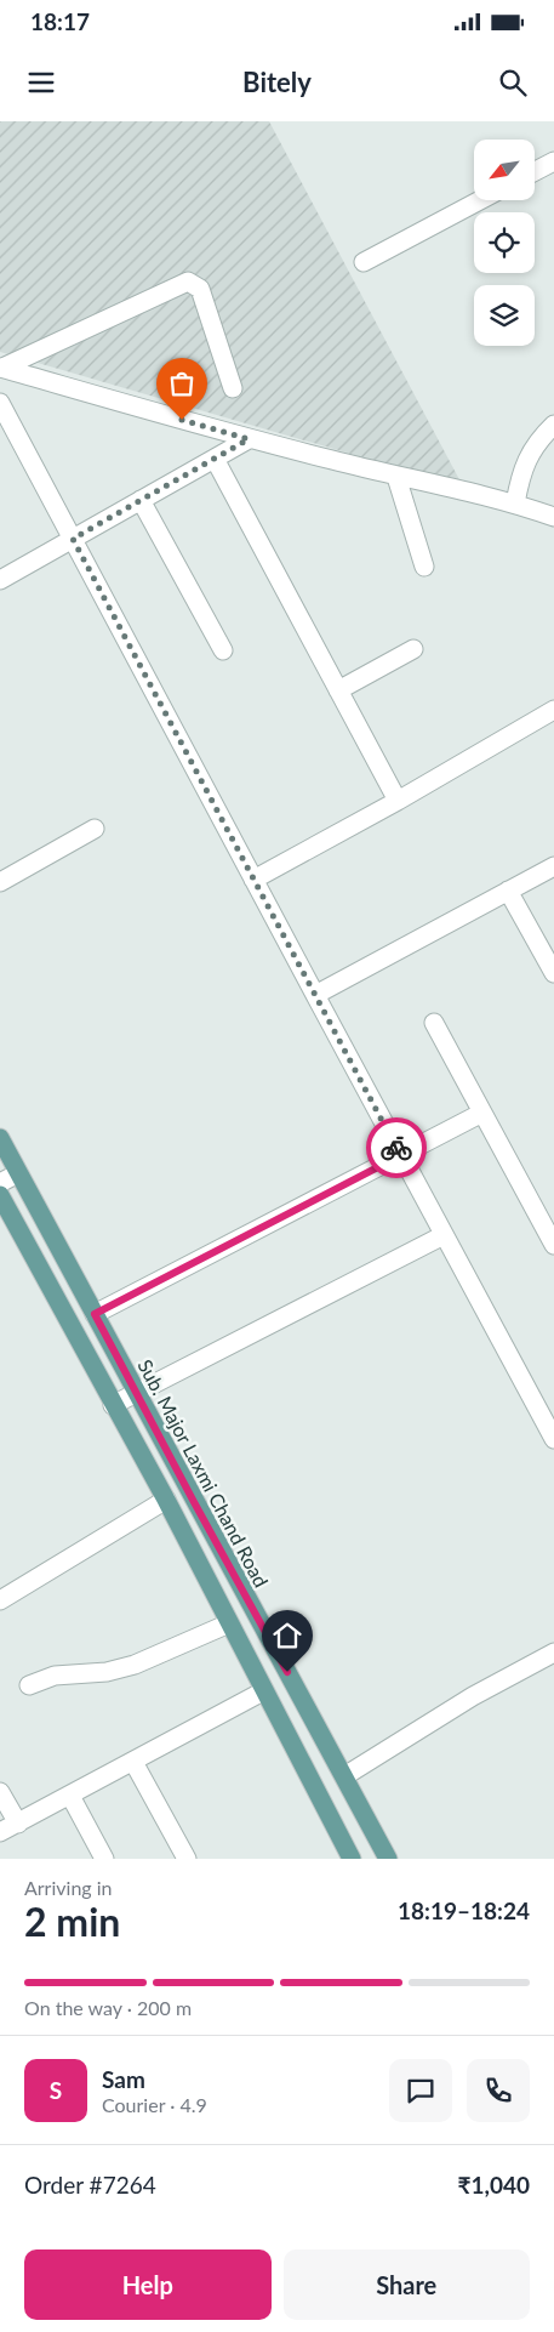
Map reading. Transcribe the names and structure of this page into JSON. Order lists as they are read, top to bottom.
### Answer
{
  "streets": {
    "main road": ["Sub. Major Laxmi Chand Road"]
  },
  "north": "bottom left",
  "page": {
    "status": "18:17",
    "header": "Bitely",
    "heading": ["2 min", "Arriving in", "18:19–18:24"],
    "panel": [
      "Sam",
      "Courier · 4.9",
      "Order #7264",
      "₹1,040"
    ],
    "bar": "On the way · 200 m",
    "round": "S",
    "buttons": ["Help", "Share"]
  }
}
